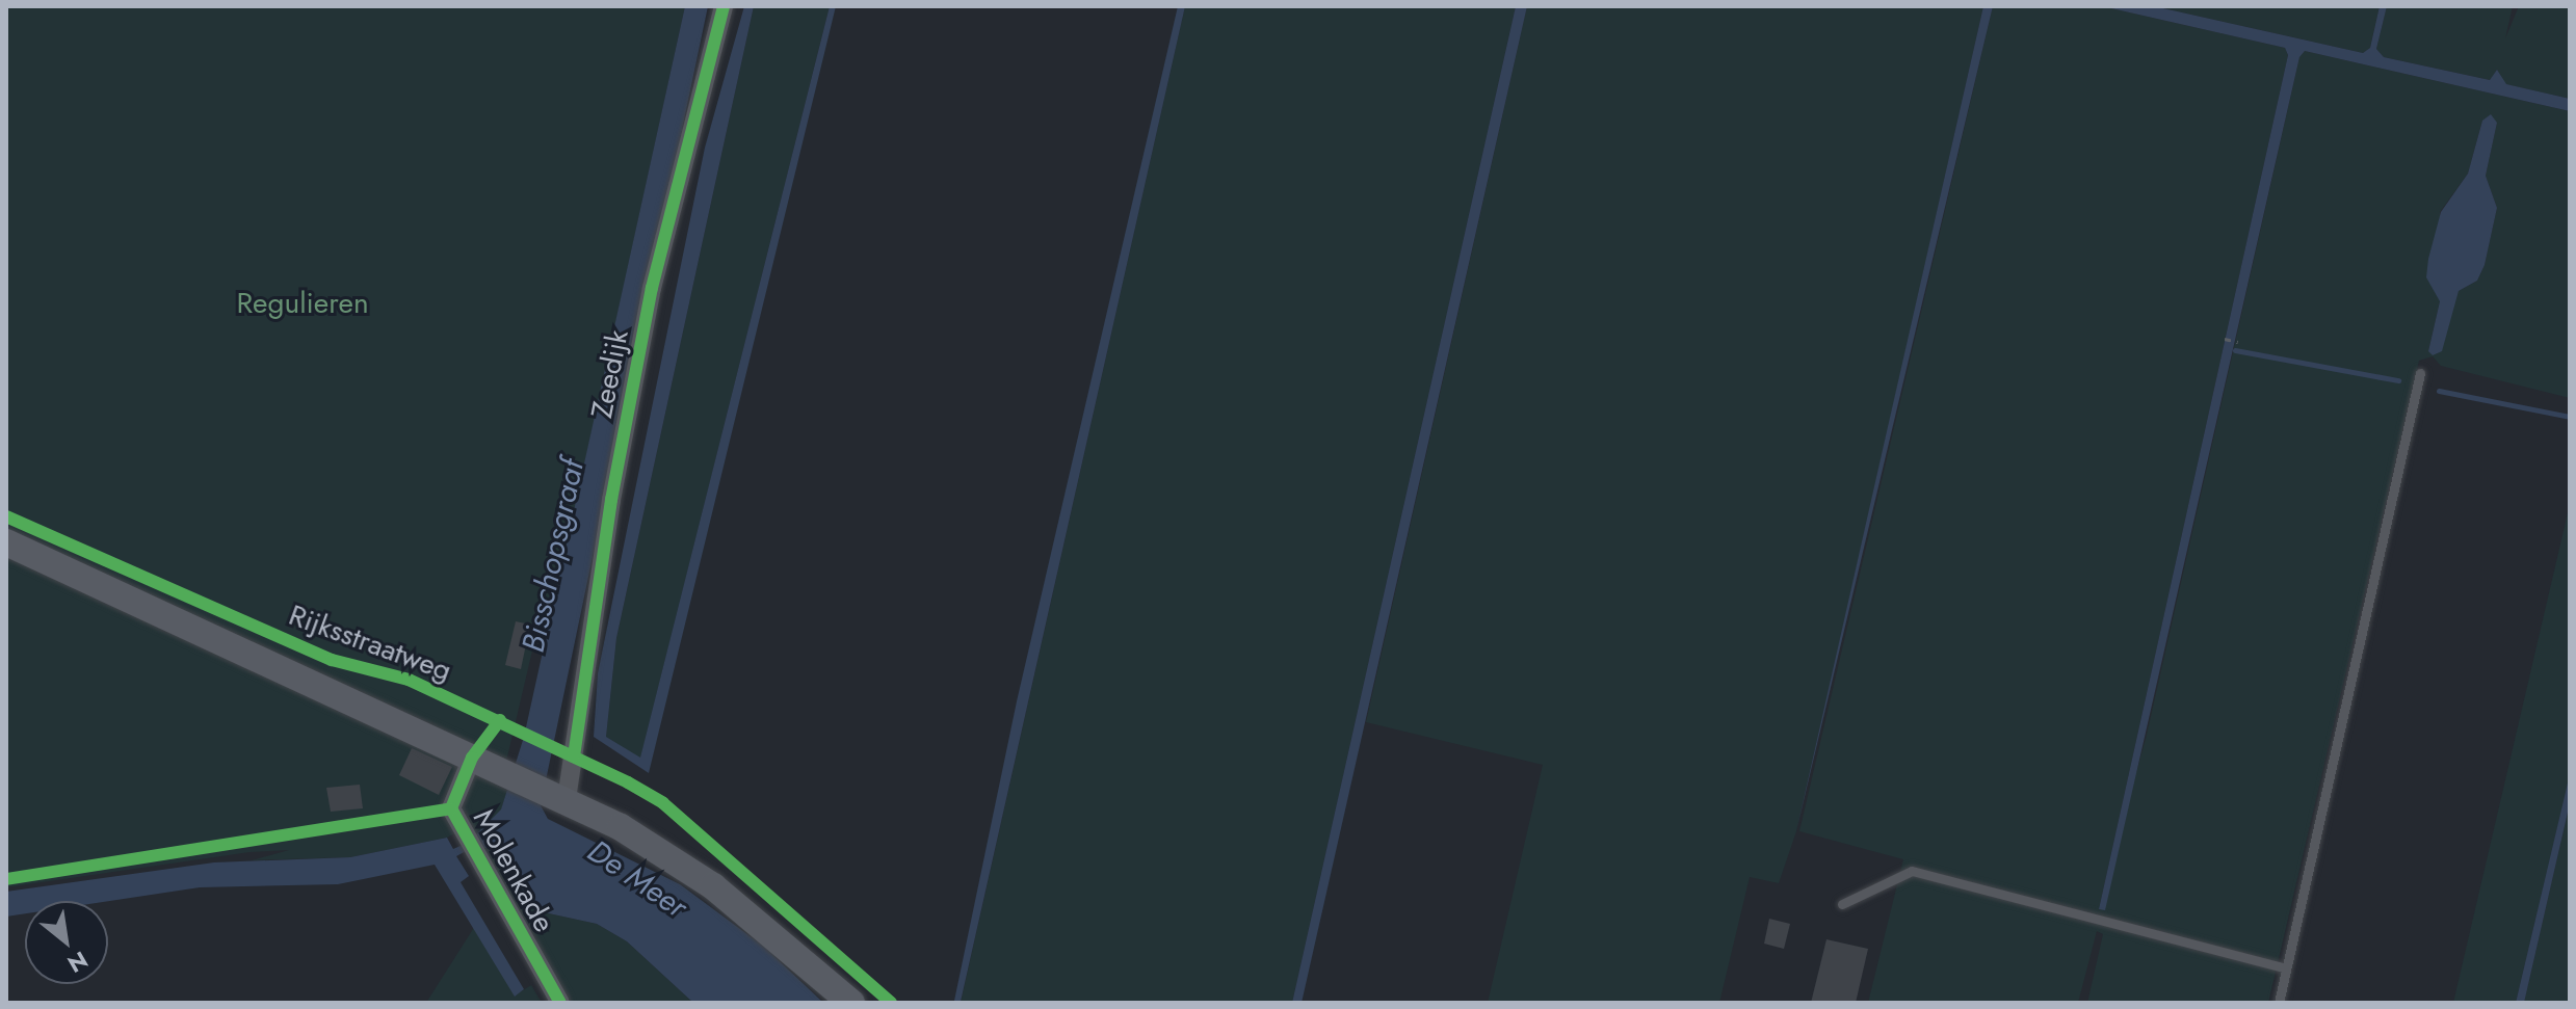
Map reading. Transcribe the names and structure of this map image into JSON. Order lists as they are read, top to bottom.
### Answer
{
  "streets": {
    "main road": ["Rijksstraatweg"],
    "street": ["Zeedijk", "Molenkade"]
  },
  "crossings": [
    ["Zeedijk", "Rijksstraatweg"],
    ["Rijksstraatweg", "Molenkade"]
  ],
  "water": ["Bisschopsgraaf", "De Meer"],
  "parks": ["Regulieren"],
  "north": "bottom right"
}
